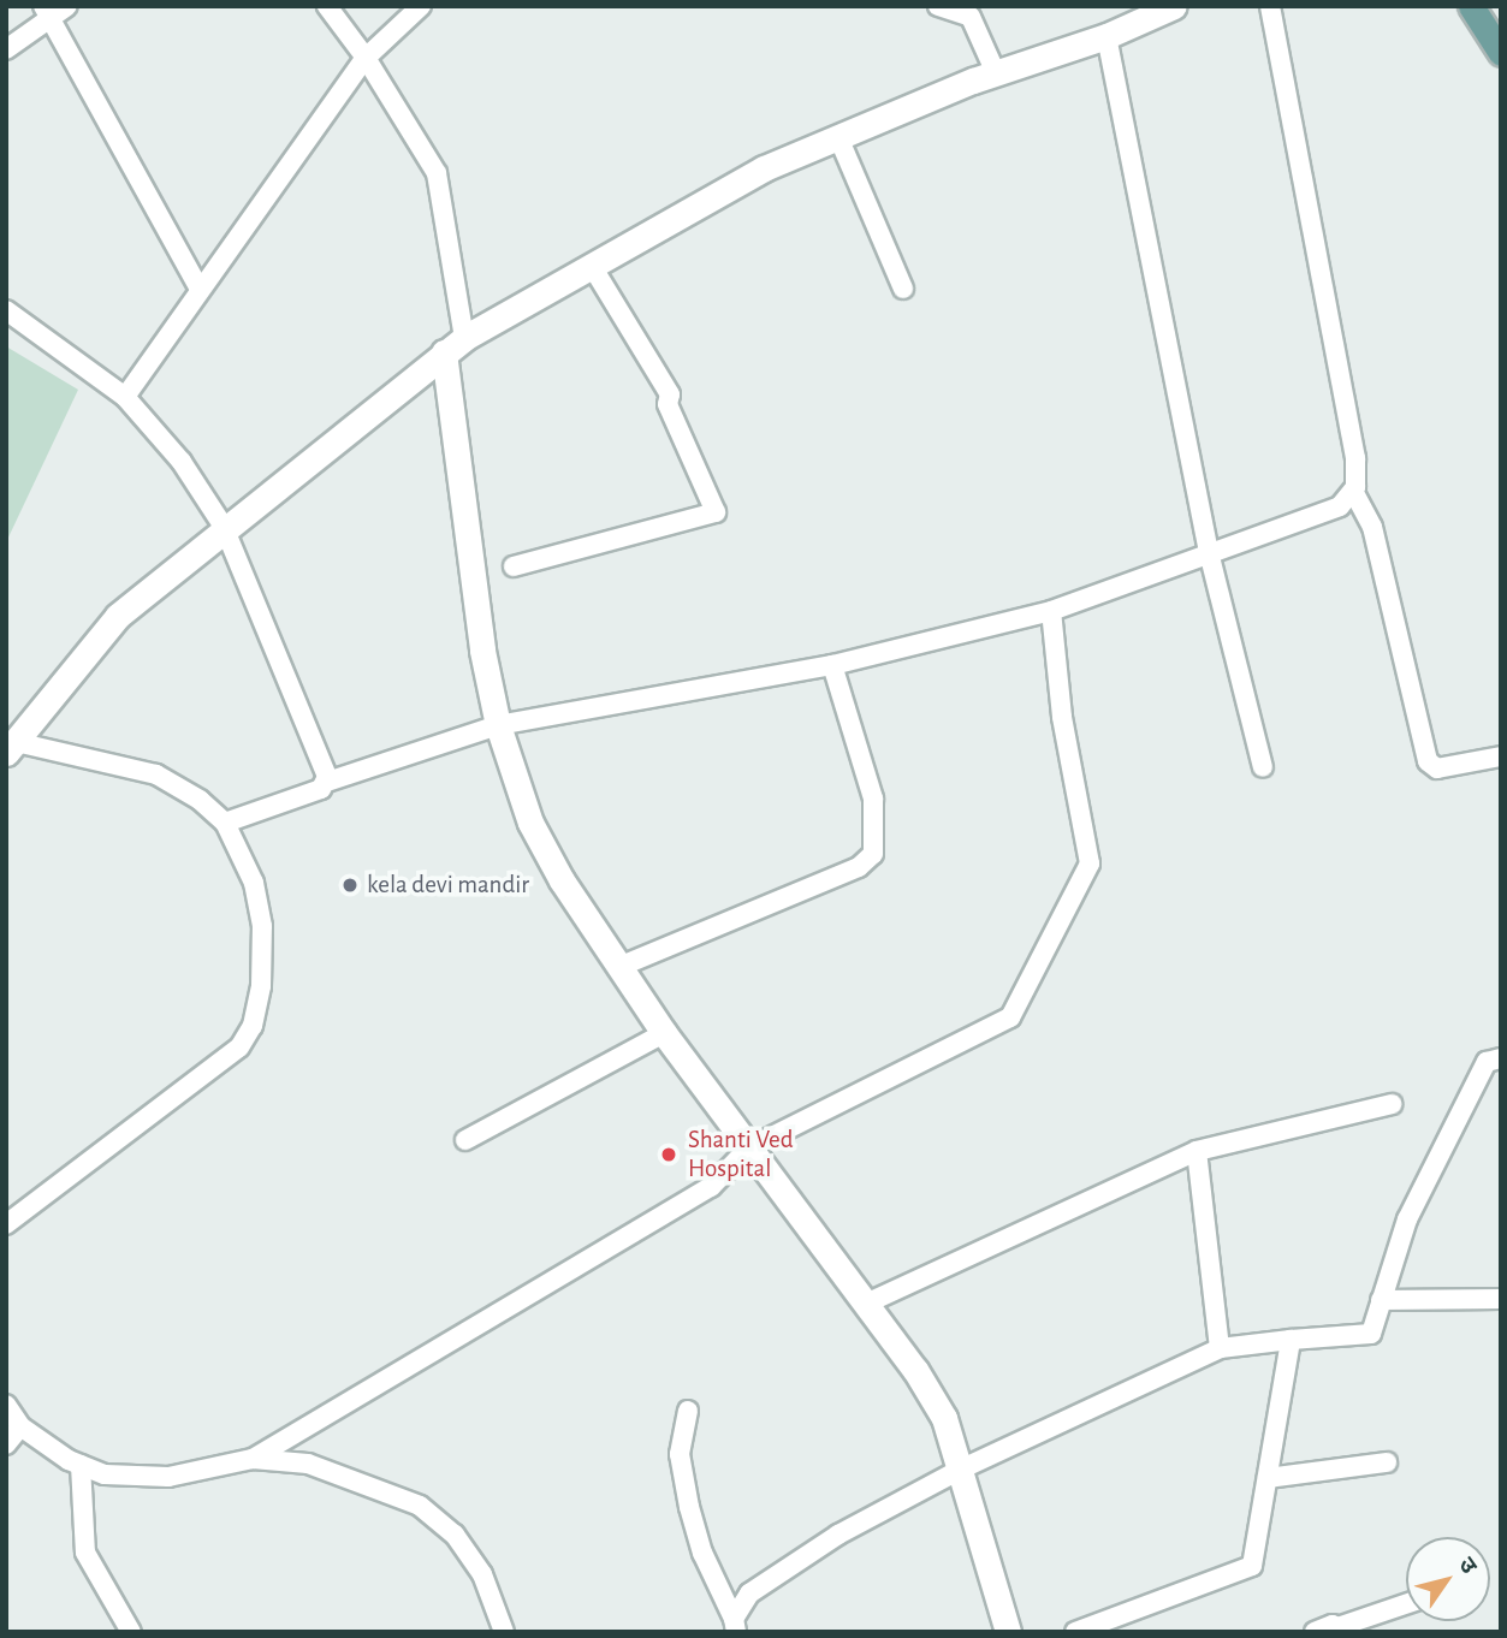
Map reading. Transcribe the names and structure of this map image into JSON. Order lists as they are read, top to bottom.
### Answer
{
  "places": ["kela devi mandir", "Shanti Ved Hospital"],
  "north": "top right"
}
